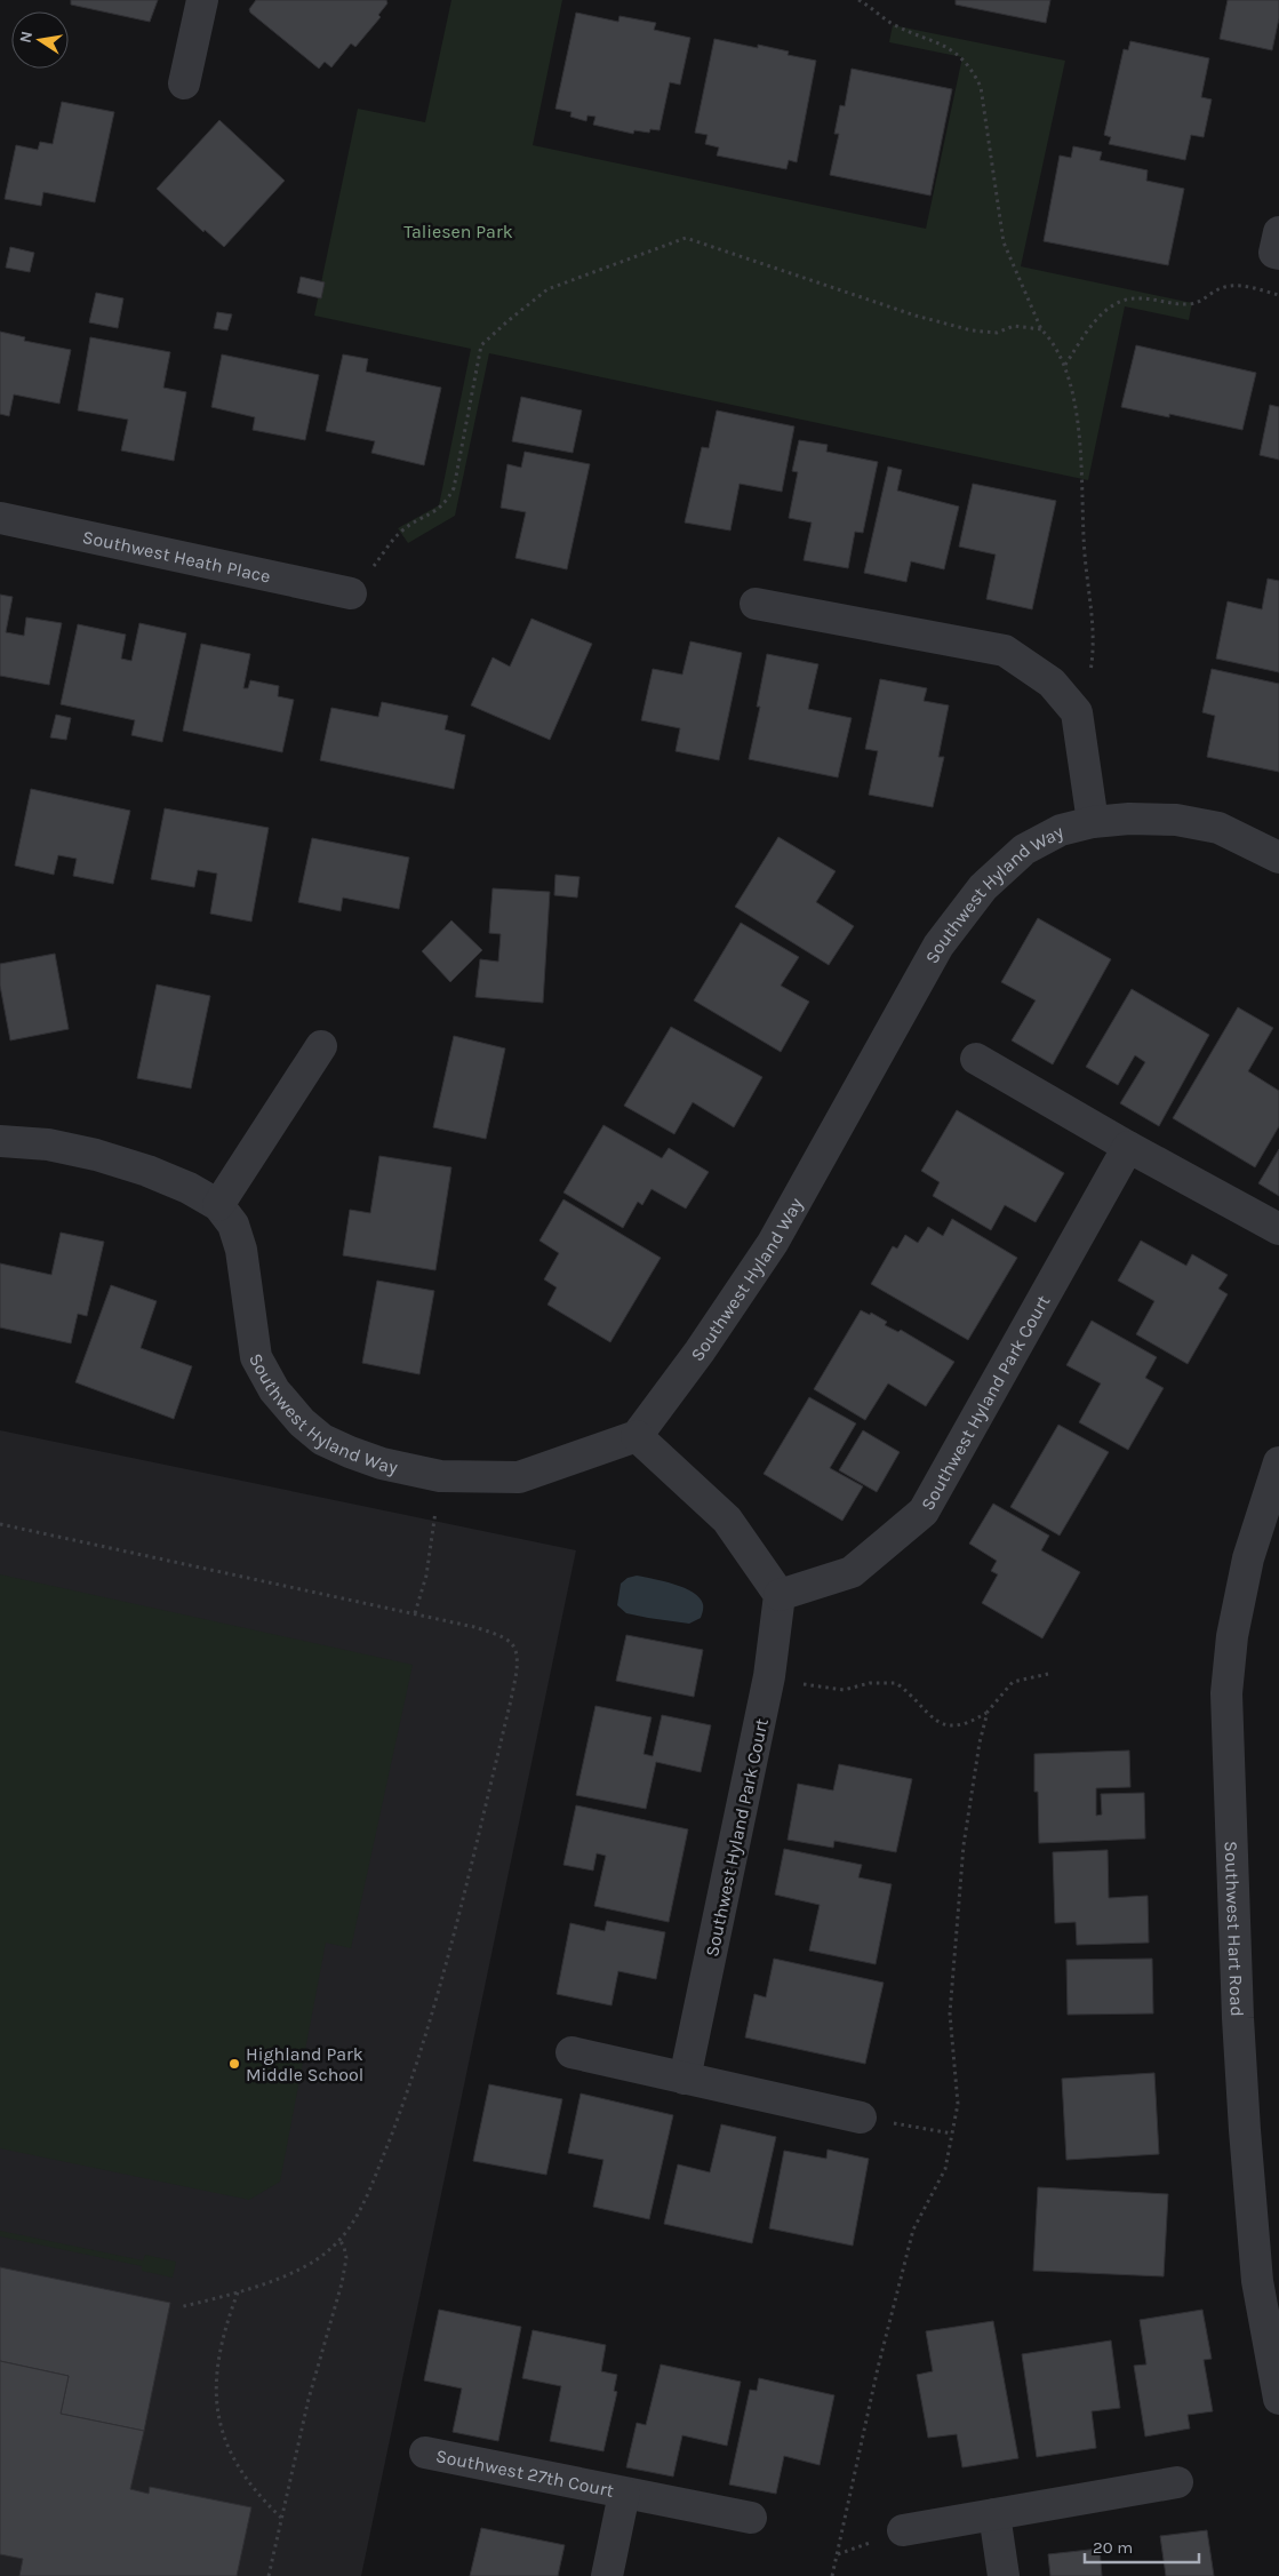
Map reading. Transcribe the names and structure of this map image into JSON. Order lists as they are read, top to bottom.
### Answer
{
  "streets": {
    "street": [
      "Southwest Heath Place",
      "Southwest Hyland Way",
      "Southwest Hyland Park Court",
      "Southwest Hart Road",
      "Southwest 27th Court"
    ]
  },
  "parks": ["Taliesen Park"],
  "places": ["Highland Park Middle School"],
  "scale_bar": "20 m",
  "north": "left"
}
